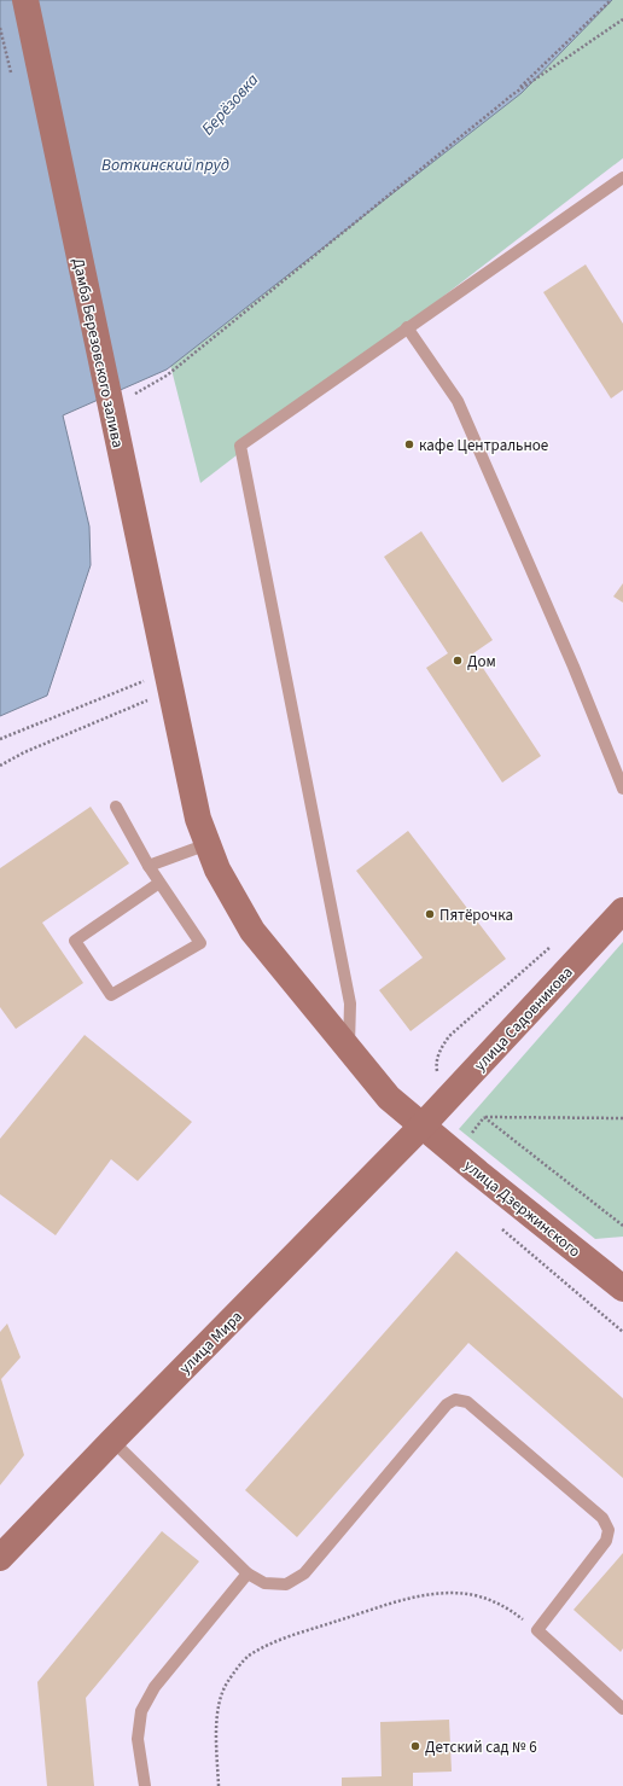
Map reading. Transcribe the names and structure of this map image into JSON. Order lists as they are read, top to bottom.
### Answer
{
  "streets": {
    "main road": [
      "Дамба Березовского залива",
      "улица Садовникова",
      "улица Дзержинского",
      "улица Мира"
    ]
  },
  "crossings": [
    ["Дамба Березовского залива", "улица Дзержинского"],
    ["улица Садовникова", "улица Дзержинского"],
    ["улица Садовникова", "улица Мира"],
    ["улица Дзержинского", "улица Мира"]
  ],
  "water": ["Берёзовка", "Воткинский пруд"],
  "places": [
    "кафе Центральное",
    "Дом",
    "Пятёрочка",
    "Детский сад № 6"
  ]
}
